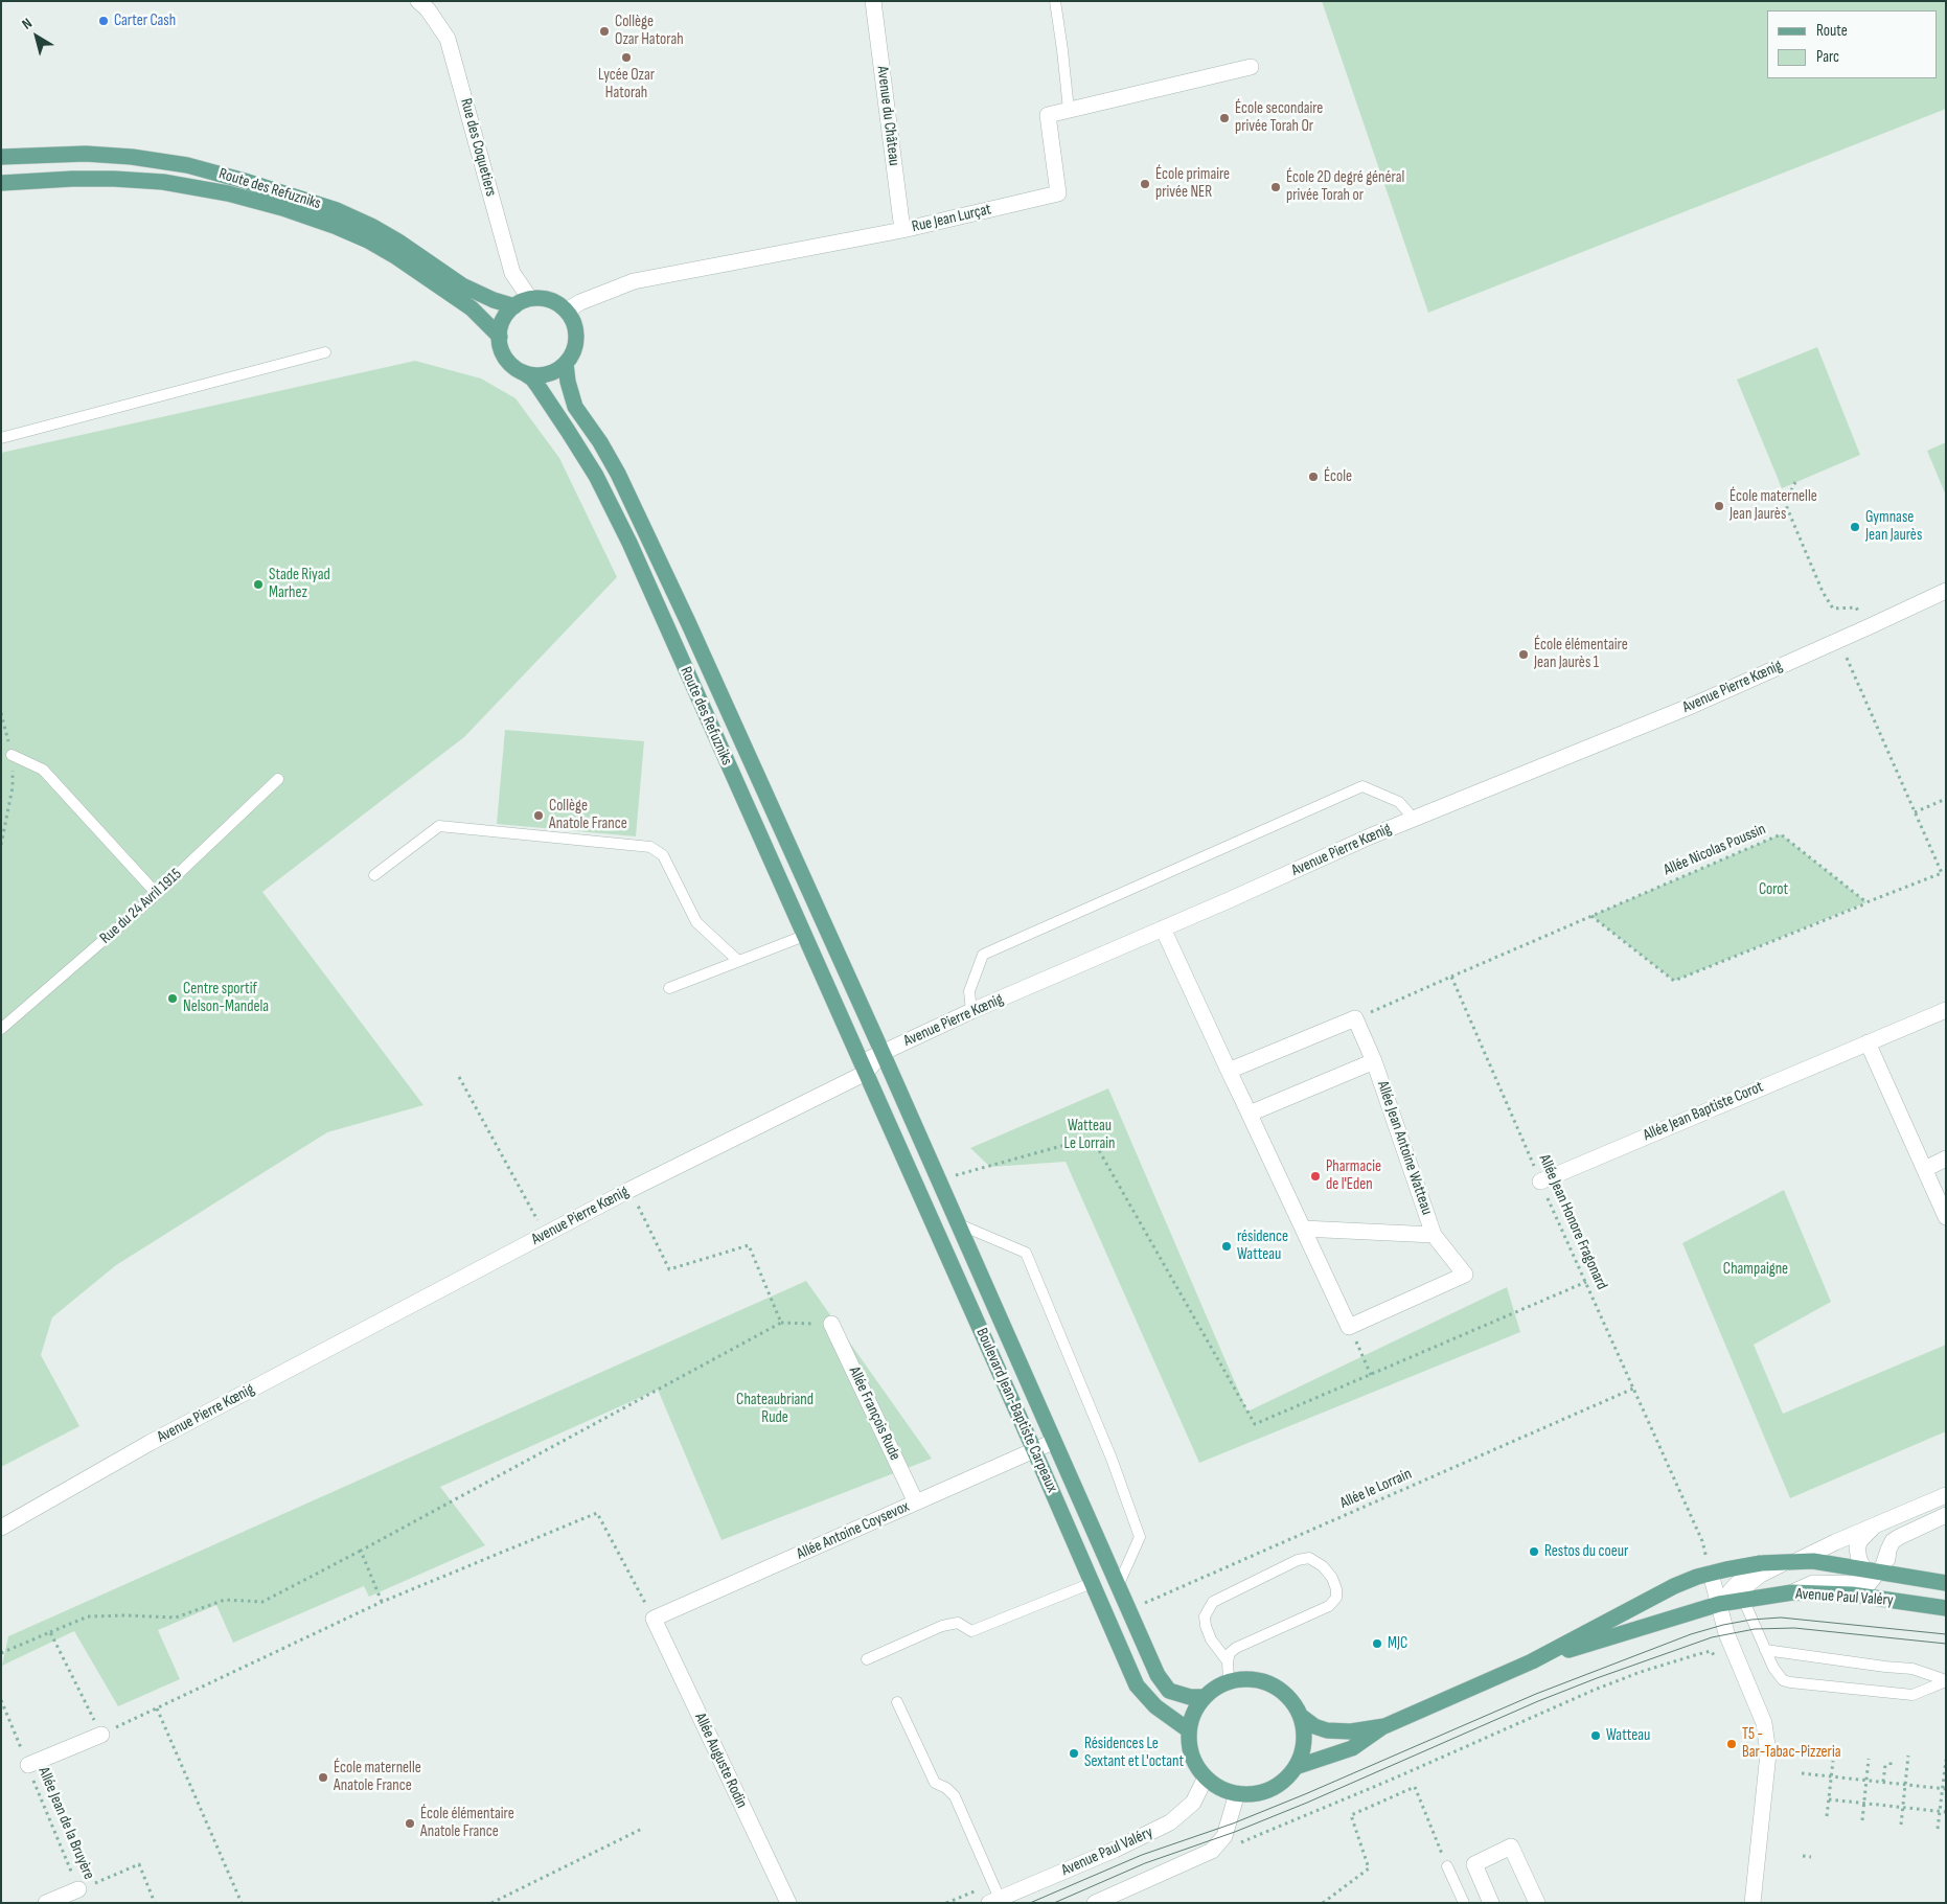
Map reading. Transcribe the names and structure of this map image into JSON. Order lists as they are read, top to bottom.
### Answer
{
  "streets": {
    "main road": ["Route des Refuzniks", "Boulevard Jean-Baptiste Carpeaux", "Avenue Paul Valéry"],
    "street": [
      "Avenue du Château",
      "Rue des Coquetiers",
      "Rue Jean Lurçat",
      "Avenue Pierre Kœnig",
      "Allée Jean Baptiste Corot",
      "Allée Jean Antoine Watteau",
      "Allée François Rude",
      "Allée Antoine Coysevox",
      "Allée Auguste Rodin"
    ],
    "lane": ["Rue du 24 Avril 1915"],
    "path": [
      "Allée Nicolas Poussin",
      "Allée Jean Honore Fragonard",
      "Allée le Lorrain",
      "Allée Jean de la Bruyère"
    ]
  },
  "crossings": [
    ["Avenue du Château", "Rue Jean Lurçat"],
    ["Rue des Coquetiers", "Route des Refuzniks"],
    ["Rue des Coquetiers", "Rue Jean Lurçat"],
    ["Route des Refuzniks", "Rue Jean Lurçat"],
    ["Route des Refuzniks", "Avenue Pierre Kœnig"],
    ["Route des Refuzniks", "Boulevard Jean-Baptiste Carpeaux"],
    ["Avenue Pierre Kœnig", "Boulevard Jean-Baptiste Carpeaux"],
    ["Allée Nicolas Poussin", "Allée Jean Honore Fragonard"],
    ["Allée Jean Baptiste Corot", "Allée Jean Honore Fragonard"],
    ["Allée Jean Honore Fragonard", "Allée le Lorrain"],
    ["Allée Jean Honore Fragonard", "Avenue Paul Valéry"],
    ["Boulevard Jean-Baptiste Carpeaux", "Allée le Lorrain"],
    ["Boulevard Jean-Baptiste Carpeaux", "Allée Antoine Coysevox"],
    ["Boulevard Jean-Baptiste Carpeaux", "Avenue Paul Valéry"],
    ["Allée François Rude", "Allée Antoine Coysevox"],
    ["Allée Antoine Coysevox", "Allée Auguste Rodin"]
  ],
  "parks": [
    "Corot",
    "Watteau Le Lorrain",
    "Champaigne",
    "Chateaubriand Rude"
  ],
  "places": [
    "Carter Cash",
    "Collège Ozar Hatorah",
    "Lycée Ozar Hatorah",
    "École secondaire privée Torah Or",
    "École primaire privée NER",
    "École 2D degré général privée Torah or",
    "École",
    "École maternelle Jean Jaurès",
    "Gymnase Jean Jaurès",
    "Stade Riyad Marhez",
    "École élémentaire Jean Jaurès 1",
    "Collège Anatole France",
    "Centre sportif Nelson-Mandela",
    "Pharmacie de l'Eden",
    "résidence Watteau",
    "Restos du coeur",
    "MJC",
    "Watteau",
    "T5 - Bar-Tabac-Pizzeria",
    "Résidences Le Sextant et L'octant",
    "École maternelle Anatole France",
    "École élémentaire Anatole France"
  ],
  "legend": ["Route", "Parc"],
  "north": "top left"
}
